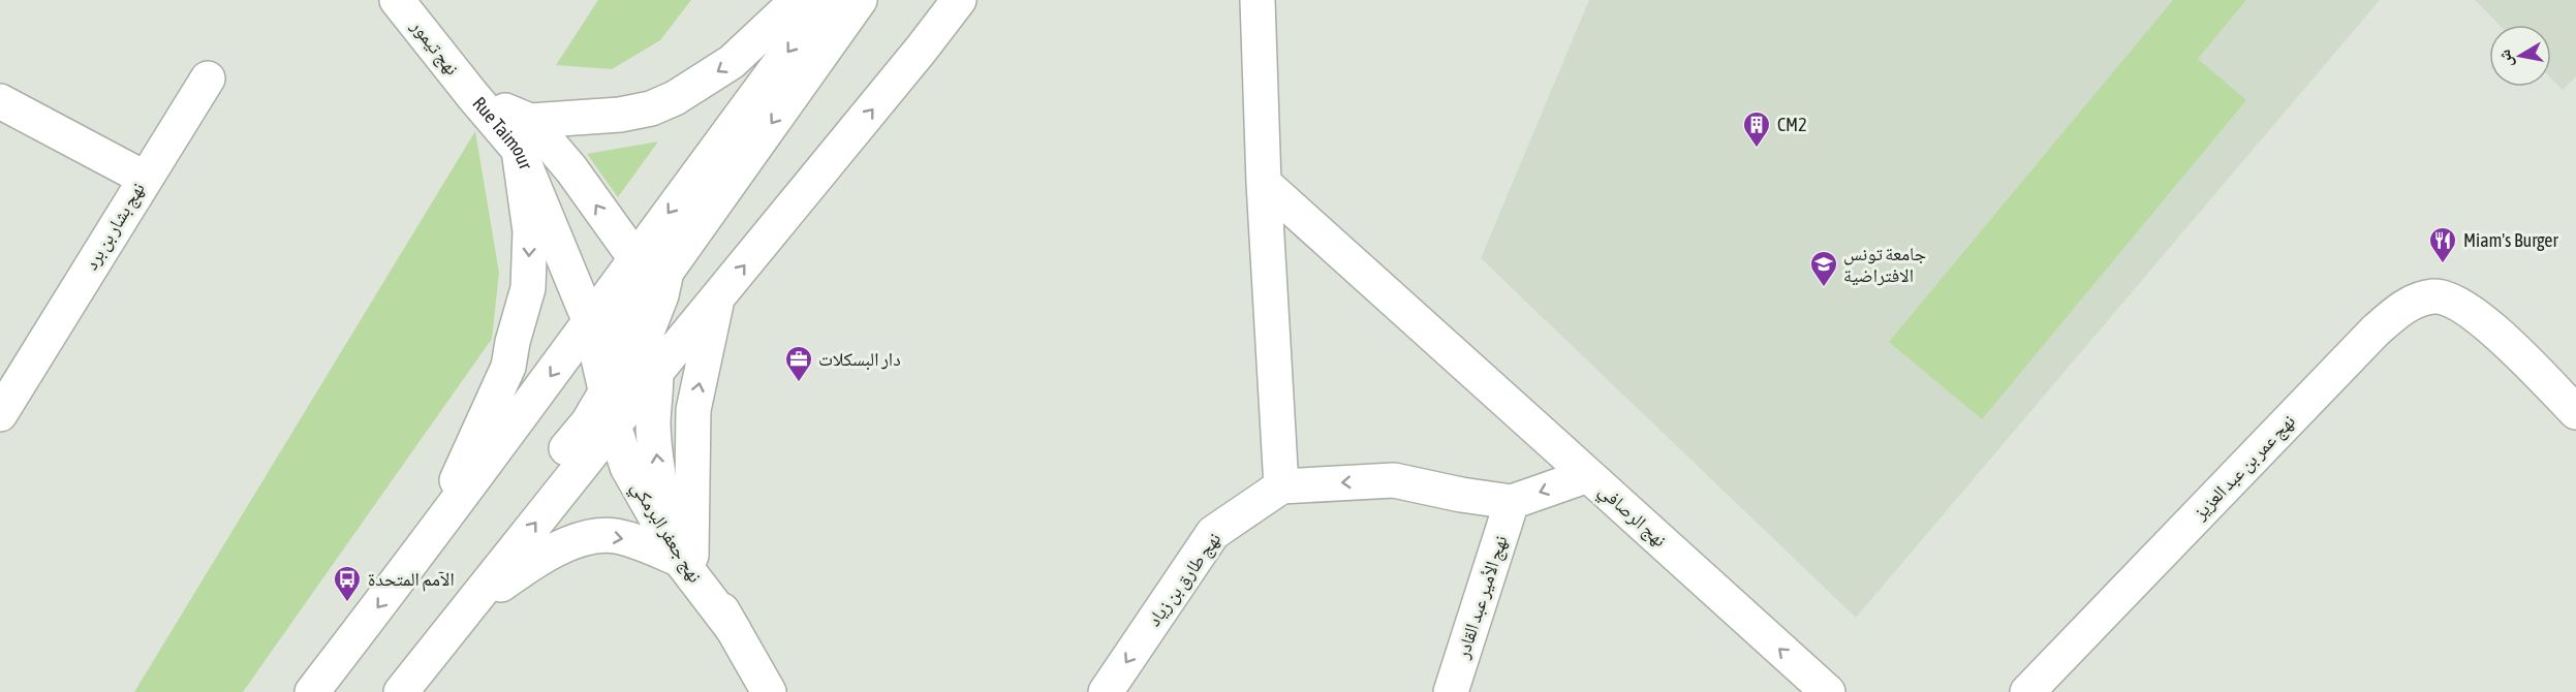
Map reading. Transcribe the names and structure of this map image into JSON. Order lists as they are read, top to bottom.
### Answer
{
  "streets": {
    "main road": [
      "نهج تيمور",
      "Rue Taimour",
      "نهج بشار بن برد",
      "نهج عمر بن عبد العزيز",
      "نهج الرصافي",
      "نهج جعفر البرمكي",
      "نهج طارق بن زياد",
      "نهج الأمير عبد القادر"
    ]
  },
  "crossings": [
    ["نهج تيمور", "Rue Taimour"],
    ["Rue Taimour", "نهج جعفر البرمكي"],
    ["نهج الرصافي", "نهج طارق بن زياد"],
    ["نهج الرصافي", "نهج الأمير عبد القادر"]
  ],
  "one_way": ["نهج طارق بن زياد"],
  "places": {
    "building": ["CM2"],
    "restaurant": ["Miam's Burger"],
    "school or university": ["جامعة تونس الافتراضية"],
    "office": ["دار البسكلات"],
    "bus stop": ["الآمم المتحدة"]
  },
  "north": "left"
}
